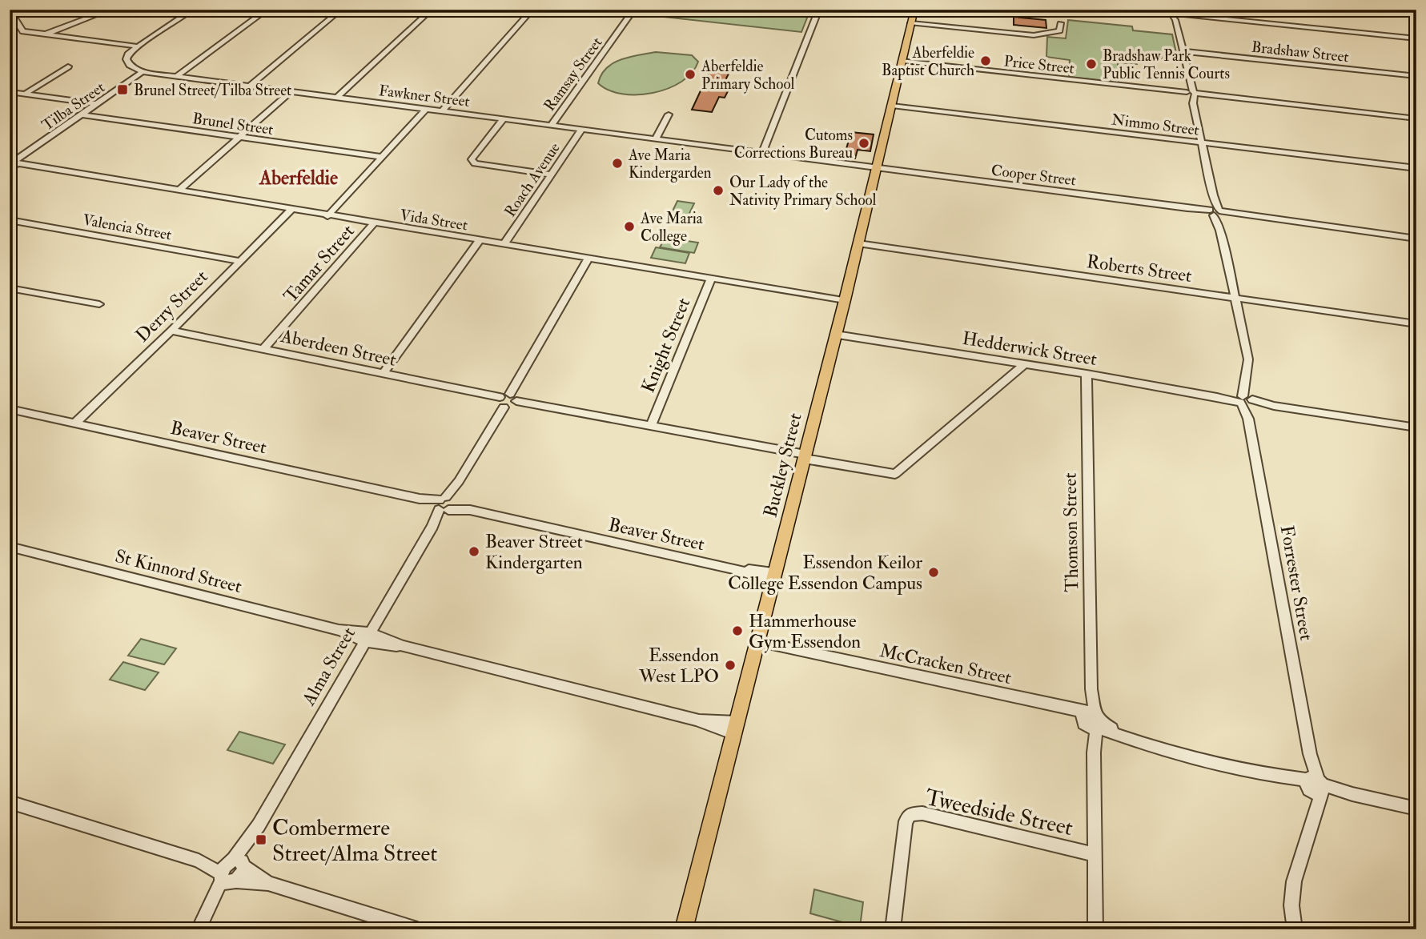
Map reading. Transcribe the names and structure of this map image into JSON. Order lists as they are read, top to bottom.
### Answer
{
  "streets": {
    "main road": ["Buckley Street"],
    "street": [
      "Bradshaw Street",
      "Price Street",
      "Ramsay Street",
      "Fawkner Street",
      "Tilba Street",
      "Brunel Street",
      "Nimmo Street",
      "Cooper Street",
      "Roach Avenue",
      "Vida Street",
      "Valencia Street",
      "Tamar Street",
      "Roberts Street",
      "Derry Street",
      "Knight Street",
      "Aberdeen Street",
      "Hedderwick Street",
      "Beaver Street",
      "Thomson Street",
      "St Kinnord Street",
      "Forrester Street",
      "McCracken Street",
      "Alma Street",
      "Tweedside Street"
    ]
  },
  "crossings": [
    ["Bradshaw Street", "Forrester Street"],
    ["Price Street", "Buckley Street"],
    ["Price Street", "Forrester Street"],
    ["Ramsay Street", "Fawkner Street"],
    ["Fawkner Street", "Tilba Street"],
    ["Fawkner Street", "Cooper Street"],
    ["Fawkner Street", "Roach Avenue"],
    ["Fawkner Street", "Buckley Street"],
    ["Tilba Street", "Brunel Street"],
    ["Tilba Street", "Vida Street"],
    ["Nimmo Street", "Buckley Street"],
    ["Nimmo Street", "Forrester Street"],
    ["Cooper Street", "Buckley Street"],
    ["Cooper Street", "Forrester Street"],
    ["Roach Avenue", "Vida Street"],
    ["Vida Street", "Tamar Street"],
    ["Vida Street", "Derry Street"],
    ["Vida Street", "Knight Street"],
    ["Vida Street", "Buckley Street"],
    ["Valencia Street", "Derry Street"],
    ["Tamar Street", "Aberdeen Street"],
    ["Roberts Street", "Buckley Street"],
    ["Roberts Street", "Forrester Street"],
    ["Derry Street", "Aberdeen Street"],
    ["Derry Street", "Beaver Street"],
    ["Knight Street", "Aberdeen Street"],
    ["Aberdeen Street", "Hedderwick Street"],
    ["Aberdeen Street", "Buckley Street"],
    ["Hedderwick Street", "Buckley Street"],
    ["Hedderwick Street", "Thomson Street"],
    ["Hedderwick Street", "Forrester Street"],
    ["Beaver Street", "Buckley Street"],
    ["Beaver Street", "Alma Street"],
    ["Buckley Street", "St Kinnord Street"],
    ["Buckley Street", "McCracken Street"],
    ["Thomson Street", "McCracken Street"],
    ["Thomson Street", "Tweedside Street"],
    ["St Kinnord Street", "Alma Street"],
    ["Forrester Street", "McCracken Street"]
  ],
  "districts": ["Aberfeldie"],
  "places": {
    "other": [
      "Aberfeldie Baptist Church",
      "Bradshaw Park Public Tennis Courts",
      "Aberfeldie Primary School",
      "Cutoms Corrections Bureau",
      "Ave Maria Kindergarden",
      "Our Lady of the Nativity Primary School",
      "Ave Maria College",
      "Beaver Street Kindergarten",
      "Essendon Keilor College Essendon Campus",
      "Hammerhouse Gym Essendon",
      "Essendon West LPO"
    ],
    "transit": ["Brunel Street/Tilba Street", "Combermere Street/Alma Street"]
  }
}
